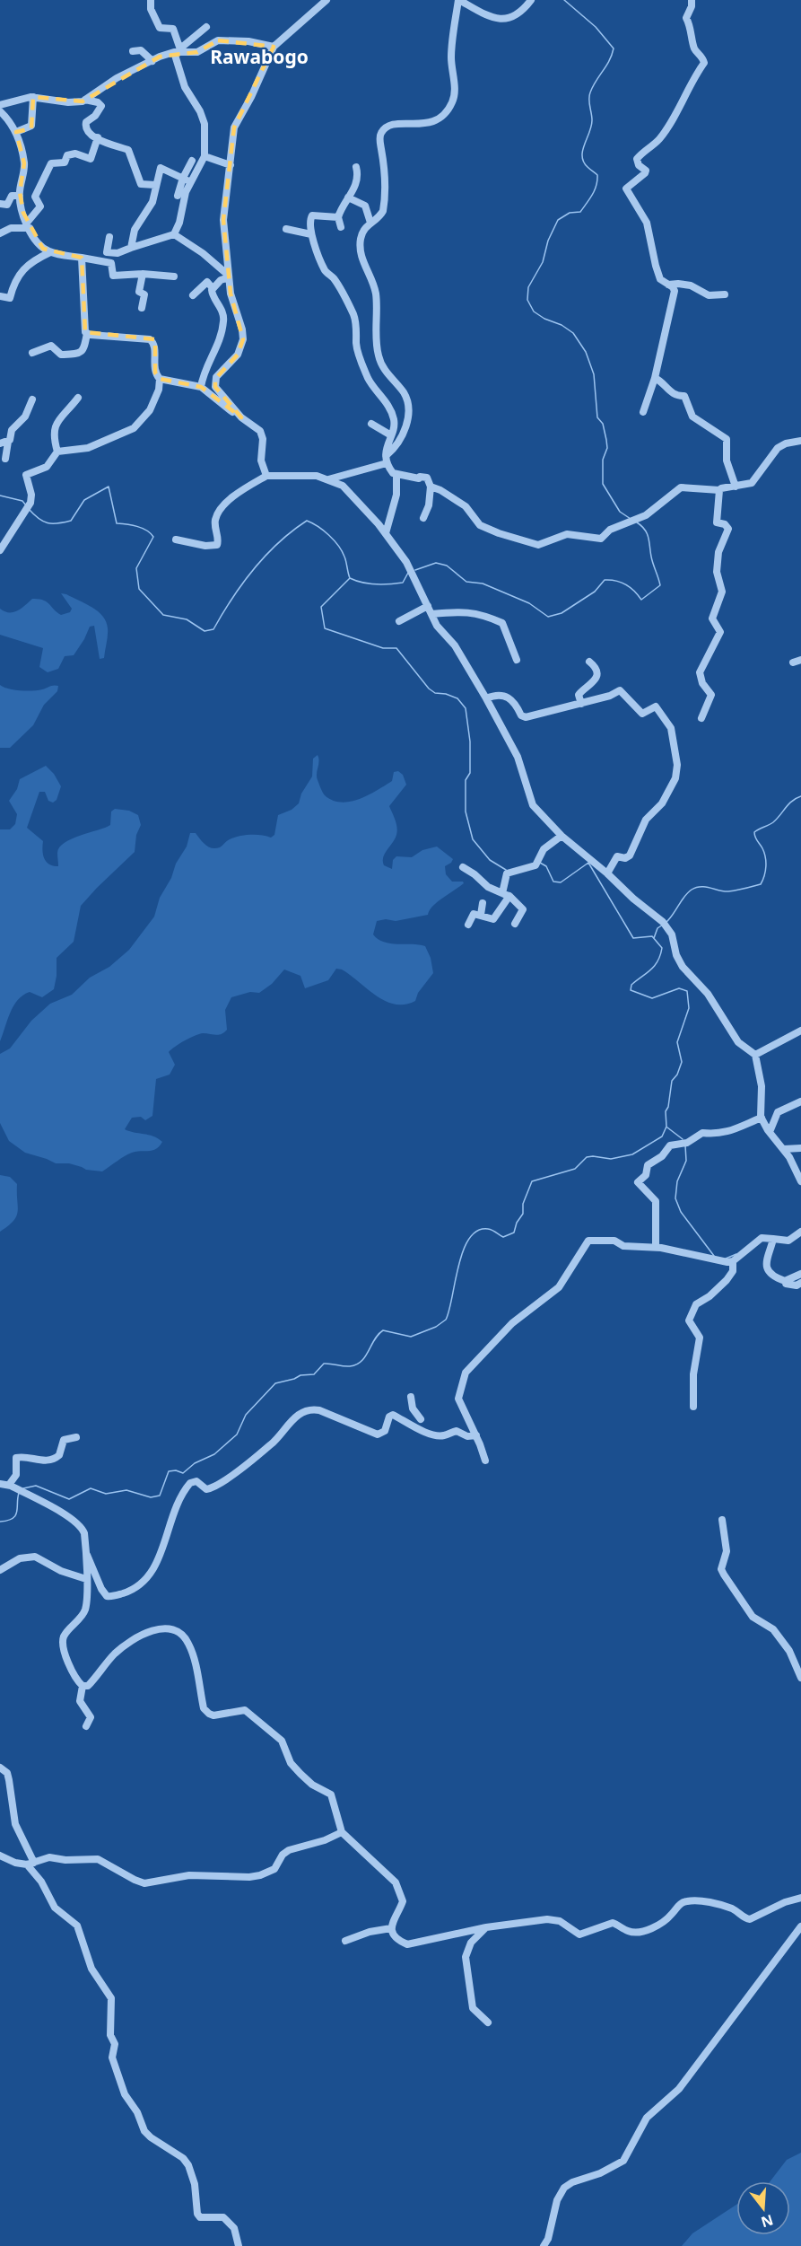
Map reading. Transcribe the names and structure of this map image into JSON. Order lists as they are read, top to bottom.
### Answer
{
  "districts": ["Rawabogo"],
  "north": "bottom"
}
